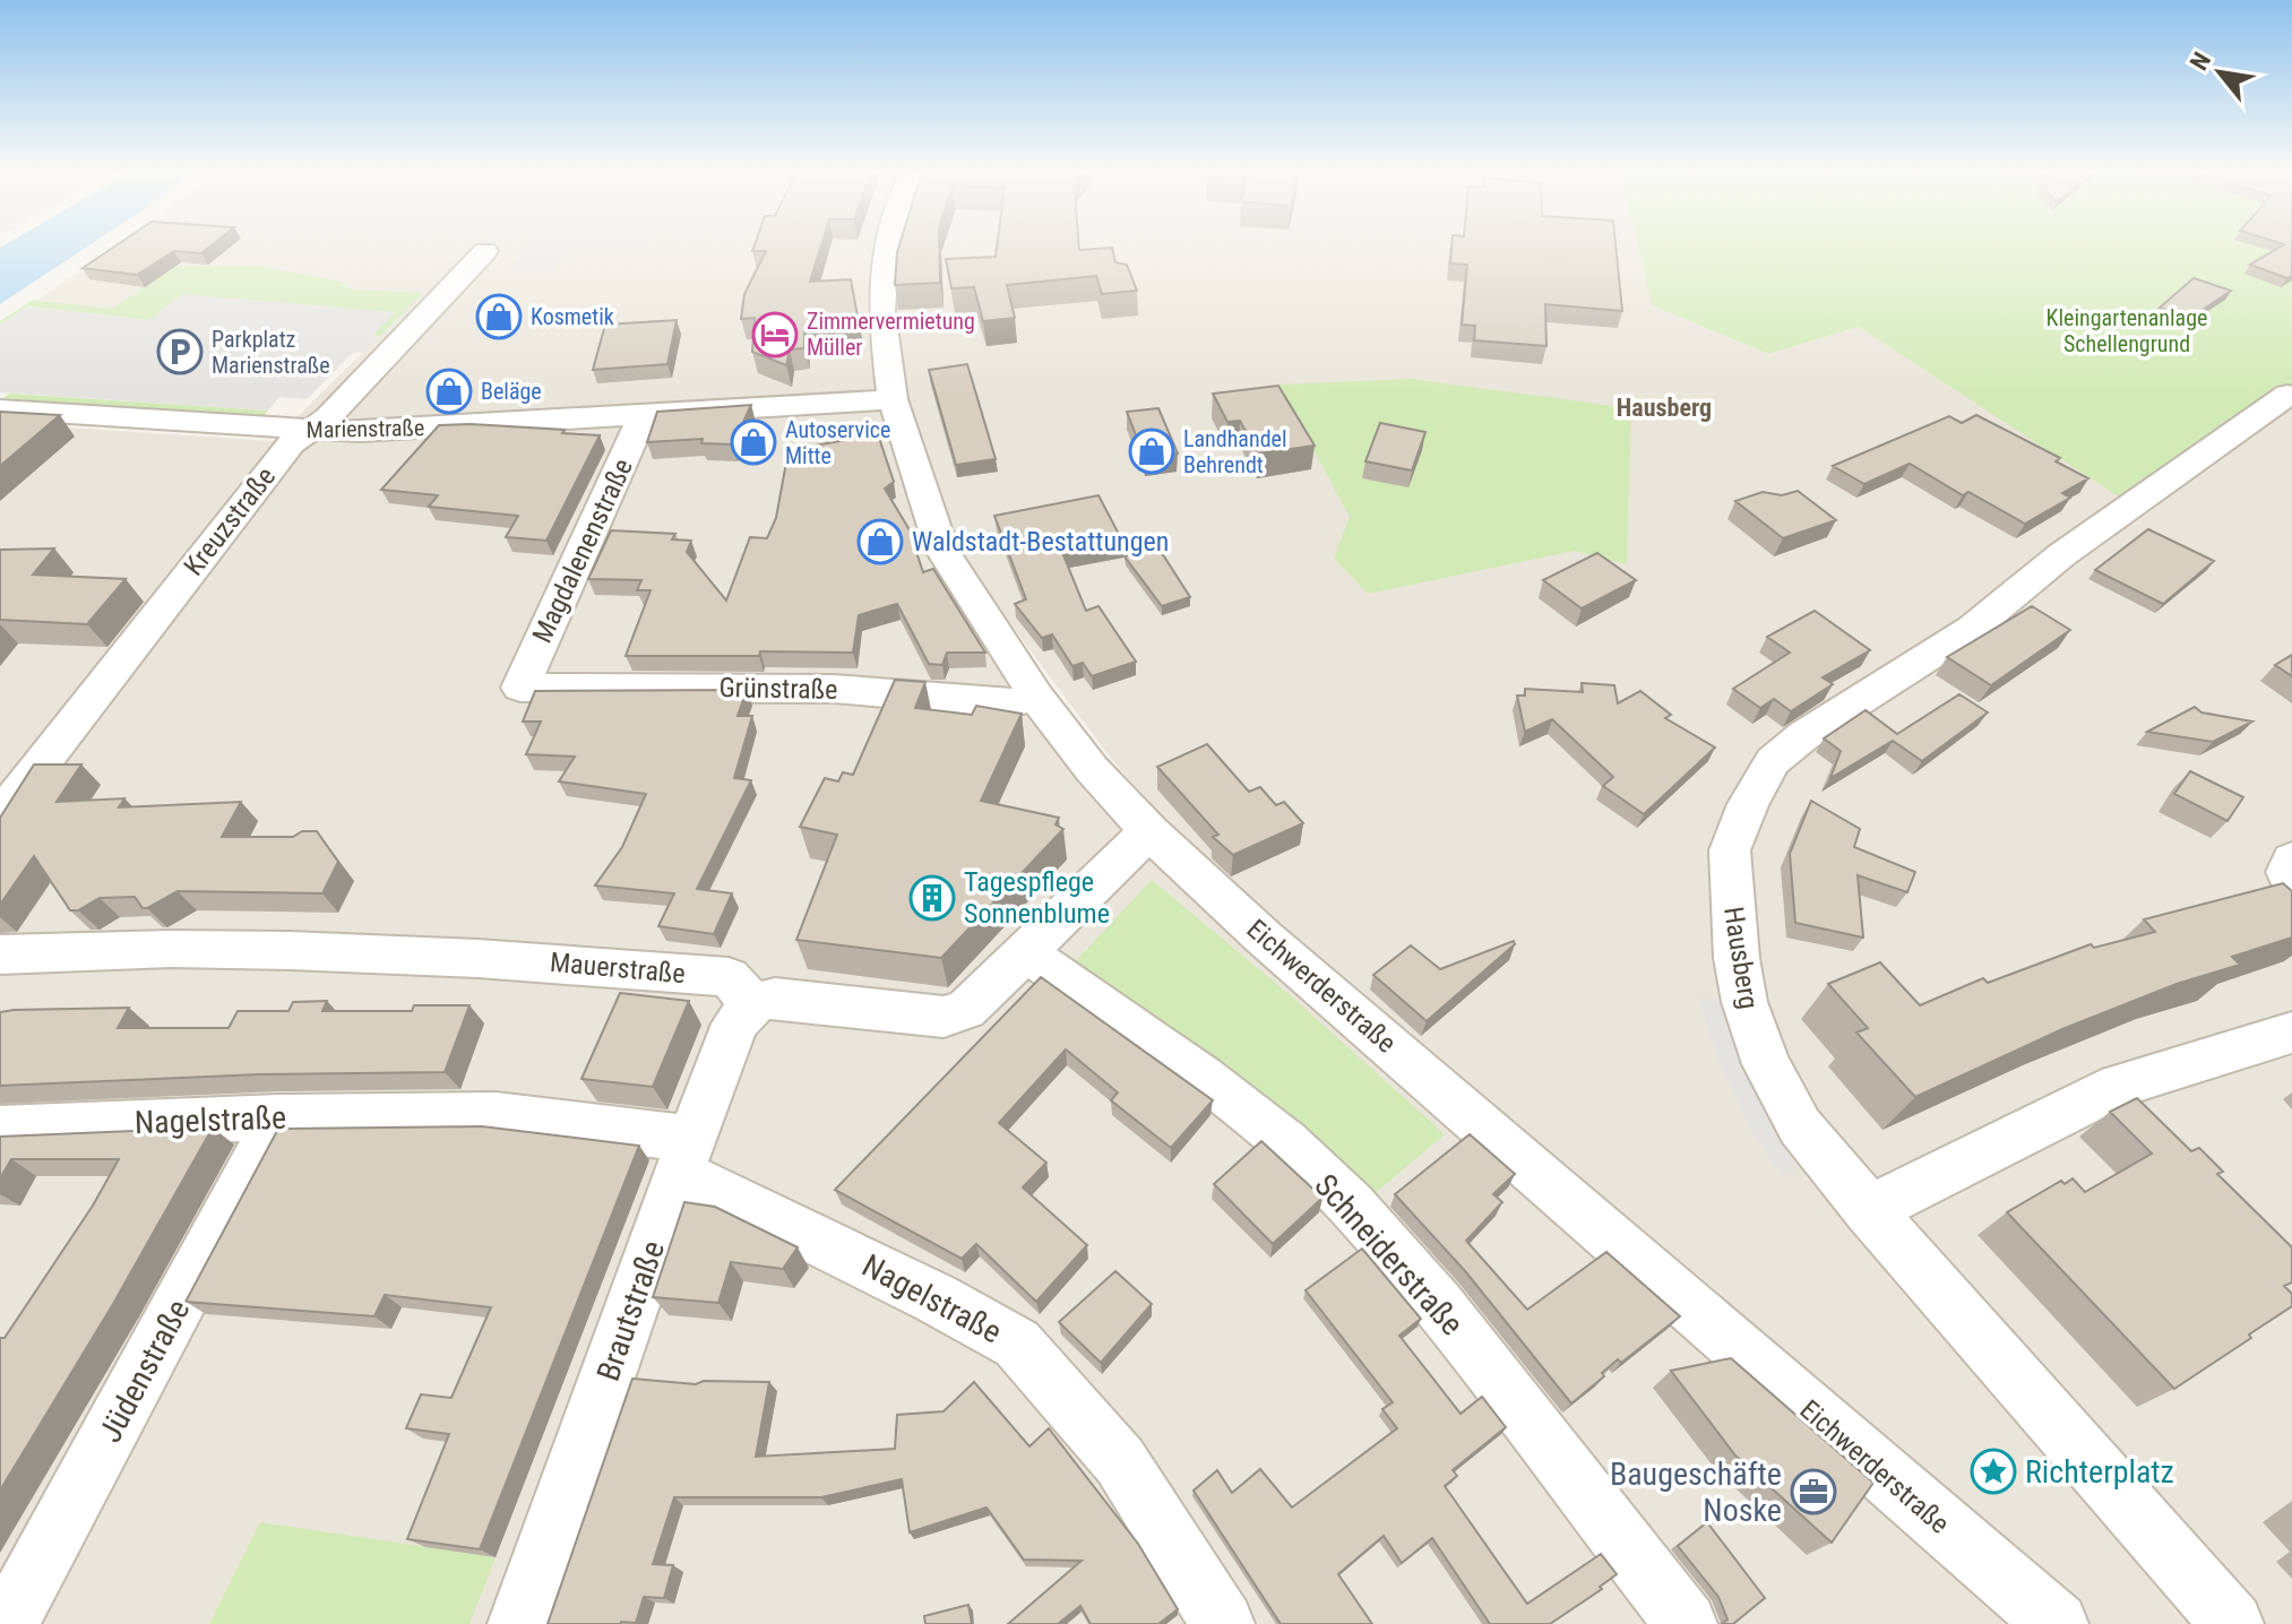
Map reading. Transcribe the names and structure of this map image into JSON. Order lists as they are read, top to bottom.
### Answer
{
  "streets": {
    "street": [
      "Marienstraße",
      "Kreuzstraße",
      "Magdalenenstraße",
      "Grünstraße",
      "Hausberg",
      "Mauerstraße",
      "Eichwerderstraße",
      "Nagelstraße",
      "Schneiderstraße",
      "Brautstraße",
      "Jüdenstraße"
    ]
  },
  "crossings": [
    ["Marienstraße", "Kreuzstraße"],
    ["Marienstraße", "Magdalenenstraße"],
    ["Marienstraße", "Eichwerderstraße"],
    ["Magdalenenstraße", "Grünstraße"],
    ["Grünstraße", "Eichwerderstraße"],
    ["Mauerstraße", "Brautstraße"],
    ["Nagelstraße", "Brautstraße"],
    ["Nagelstraße", "Jüdenstraße"]
  ],
  "districts": ["Hausberg"],
  "parks": ["Kleingartenanlage Schellengrund"],
  "places": {
    "shop": [
      "Kosmetik",
      "Beläge",
      "Autoservice Mitte",
      "Landhandel Behrendt",
      "Waldstadt-Bestattungen"
    ],
    "hotel": ["Zimmervermietung Müller"],
    "parking": ["Parkplatz Marienstraße"],
    "building": ["Tagespflege Sonnenblume"],
    "place": ["Richterplatz"],
    "office": ["Baugeschäfte Noske"]
  },
  "north": "top left"
}
